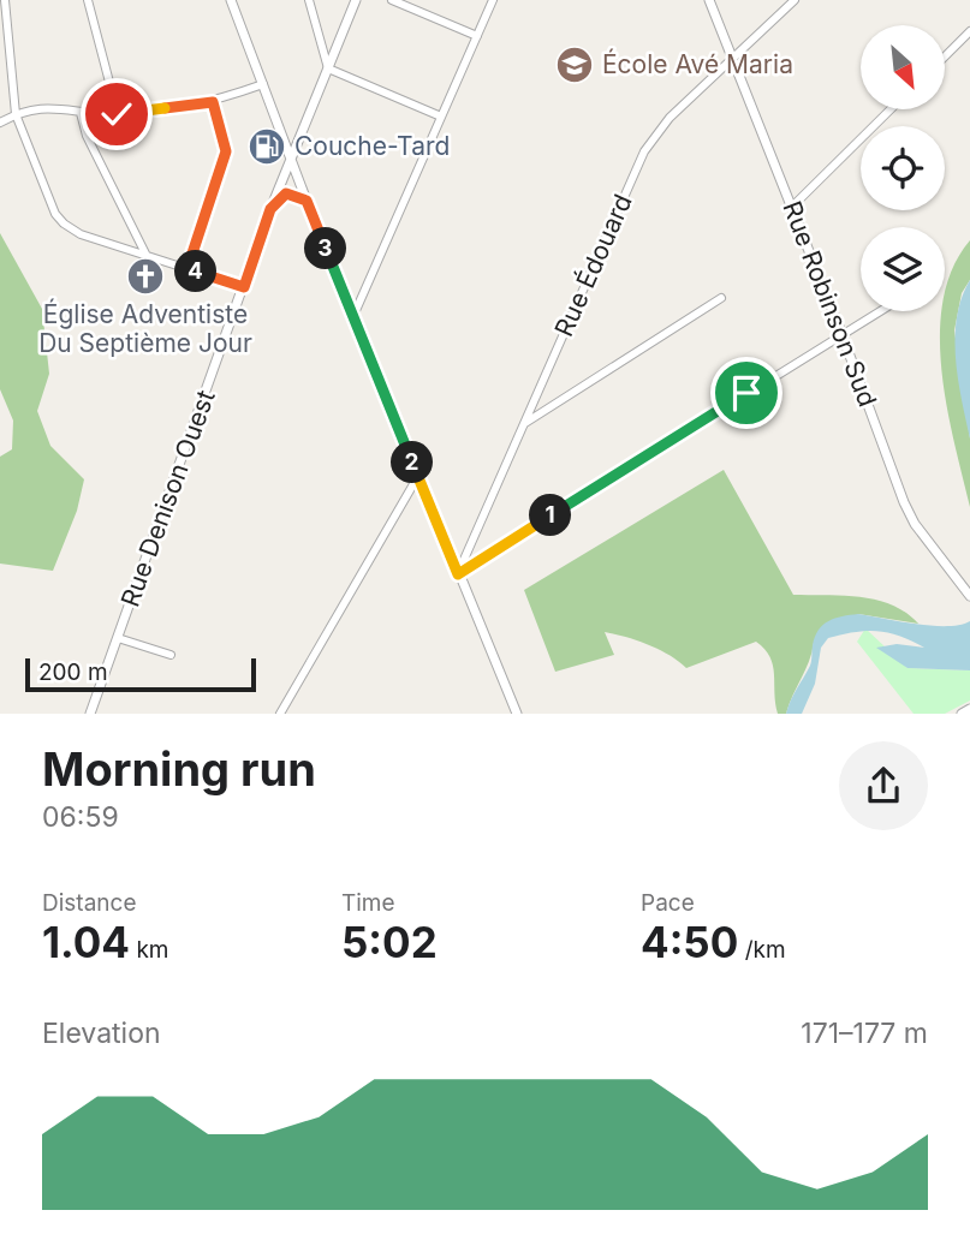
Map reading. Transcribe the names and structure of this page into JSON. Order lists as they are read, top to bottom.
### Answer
{
  "streets": {
    "street": ["Rue Édouard", "Rue Robinson Sud", "Rue Denison Ouest"]
  },
  "crossings": [
    ["Rue Édouard", "Rue Robinson Sud"]
  ],
  "places": {
    "school or university": ["École Avé Maria"],
    "fuel station": ["Couche-Tard"],
    "church": ["Église Adventiste Du Septième Jour"]
  },
  "scale_bar": "200 m",
  "north": "bottom right",
  "page": {
    "pins": [
      "3",
      "4",
      "2",
      "1"
    ],
    "scale": "200 m",
    "heading": ["Morning run", "06:59"],
    "stats": [
      ["Distance", "1.04 km"],
      ["Time", "5:02"],
      ["Pace", "4:50 /km"]
    ],
    "chart": ["Elevation", "171–177 m"]
  }
}
